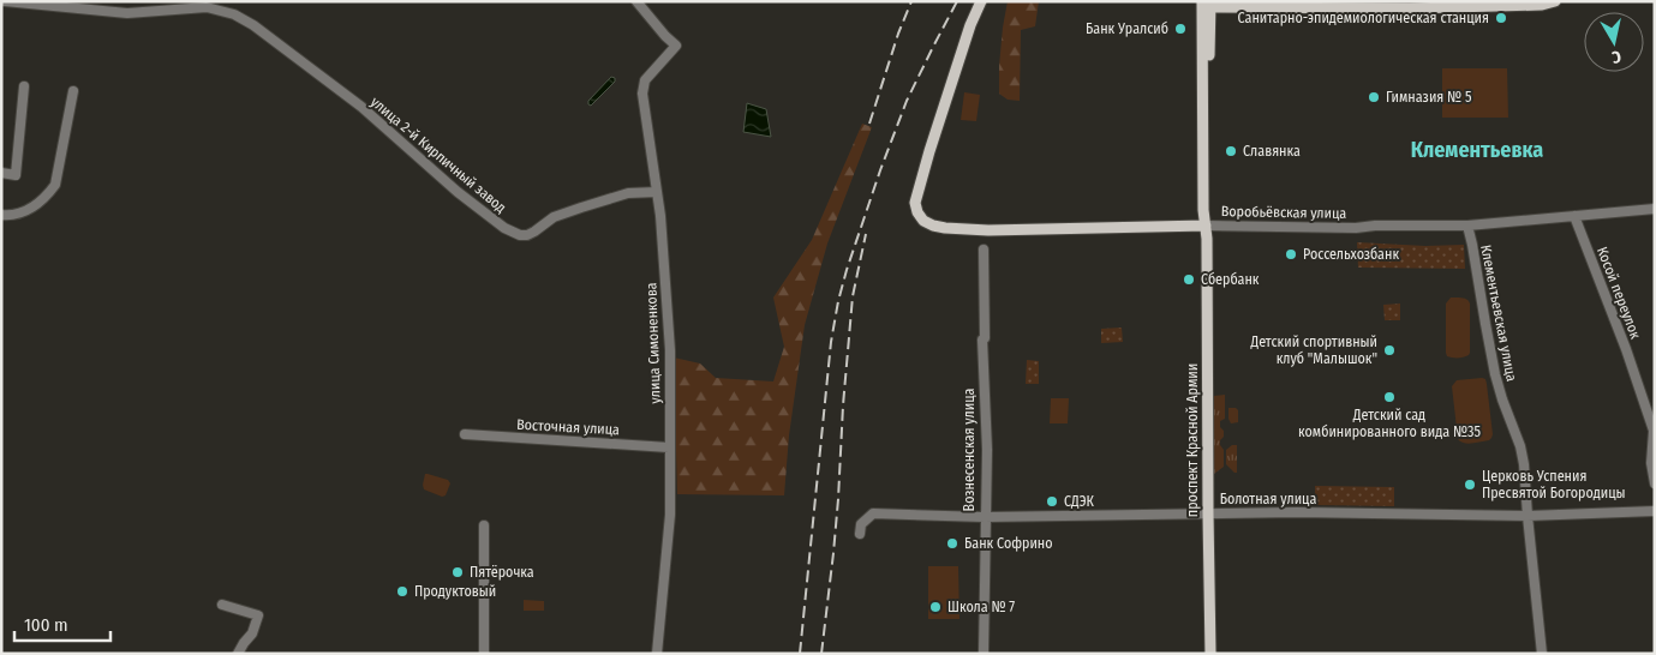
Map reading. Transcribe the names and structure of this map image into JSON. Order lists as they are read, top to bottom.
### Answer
{
  "streets": {
    "main road": ["Воробьёвская улица", "проспект Красной Армии"],
    "street": [
      "улица 2-й Кирпичный завод",
      "Косой переулок",
      "Клементьевская улица",
      "улица Симоненкова",
      "Восточная улица",
      "Вознесенская улица",
      "Болотная улица"
    ]
  },
  "crossings": [
    ["улица 2-й Кирпичный завод", "улица Симоненкова"],
    ["Воробьёвская улица", "Косой переулок"],
    ["Воробьёвская улица", "Клементьевская улица"],
    ["Воробьёвская улица", "проспект Красной Армии"],
    ["Клементьевская улица", "Болотная улица"],
    ["улица Симоненкова", "Восточная улица"],
    ["проспект Красной Армии", "Болотная улица"],
    ["Вознесенская улица", "Болотная улица"]
  ],
  "districts": ["Клементьевка"],
  "places": [
    "Санитарно-эпидемиологическая станция",
    "Банк Уралсиб",
    "Гимназия № 5",
    "Славянка",
    "Россельхозбанк",
    "Сбербанк",
    "Детский спортивный клуб \"Малышок\"",
    "Детский сад комбинированного вида №35",
    "Церковь Успения Пресвятой Богородицы",
    "СДЭК",
    "Банк Софрино",
    "Пятёрочка",
    "Продуктовый",
    "Школа № 7"
  ],
  "scale_bar": "100 m",
  "north": "bottom"
}
